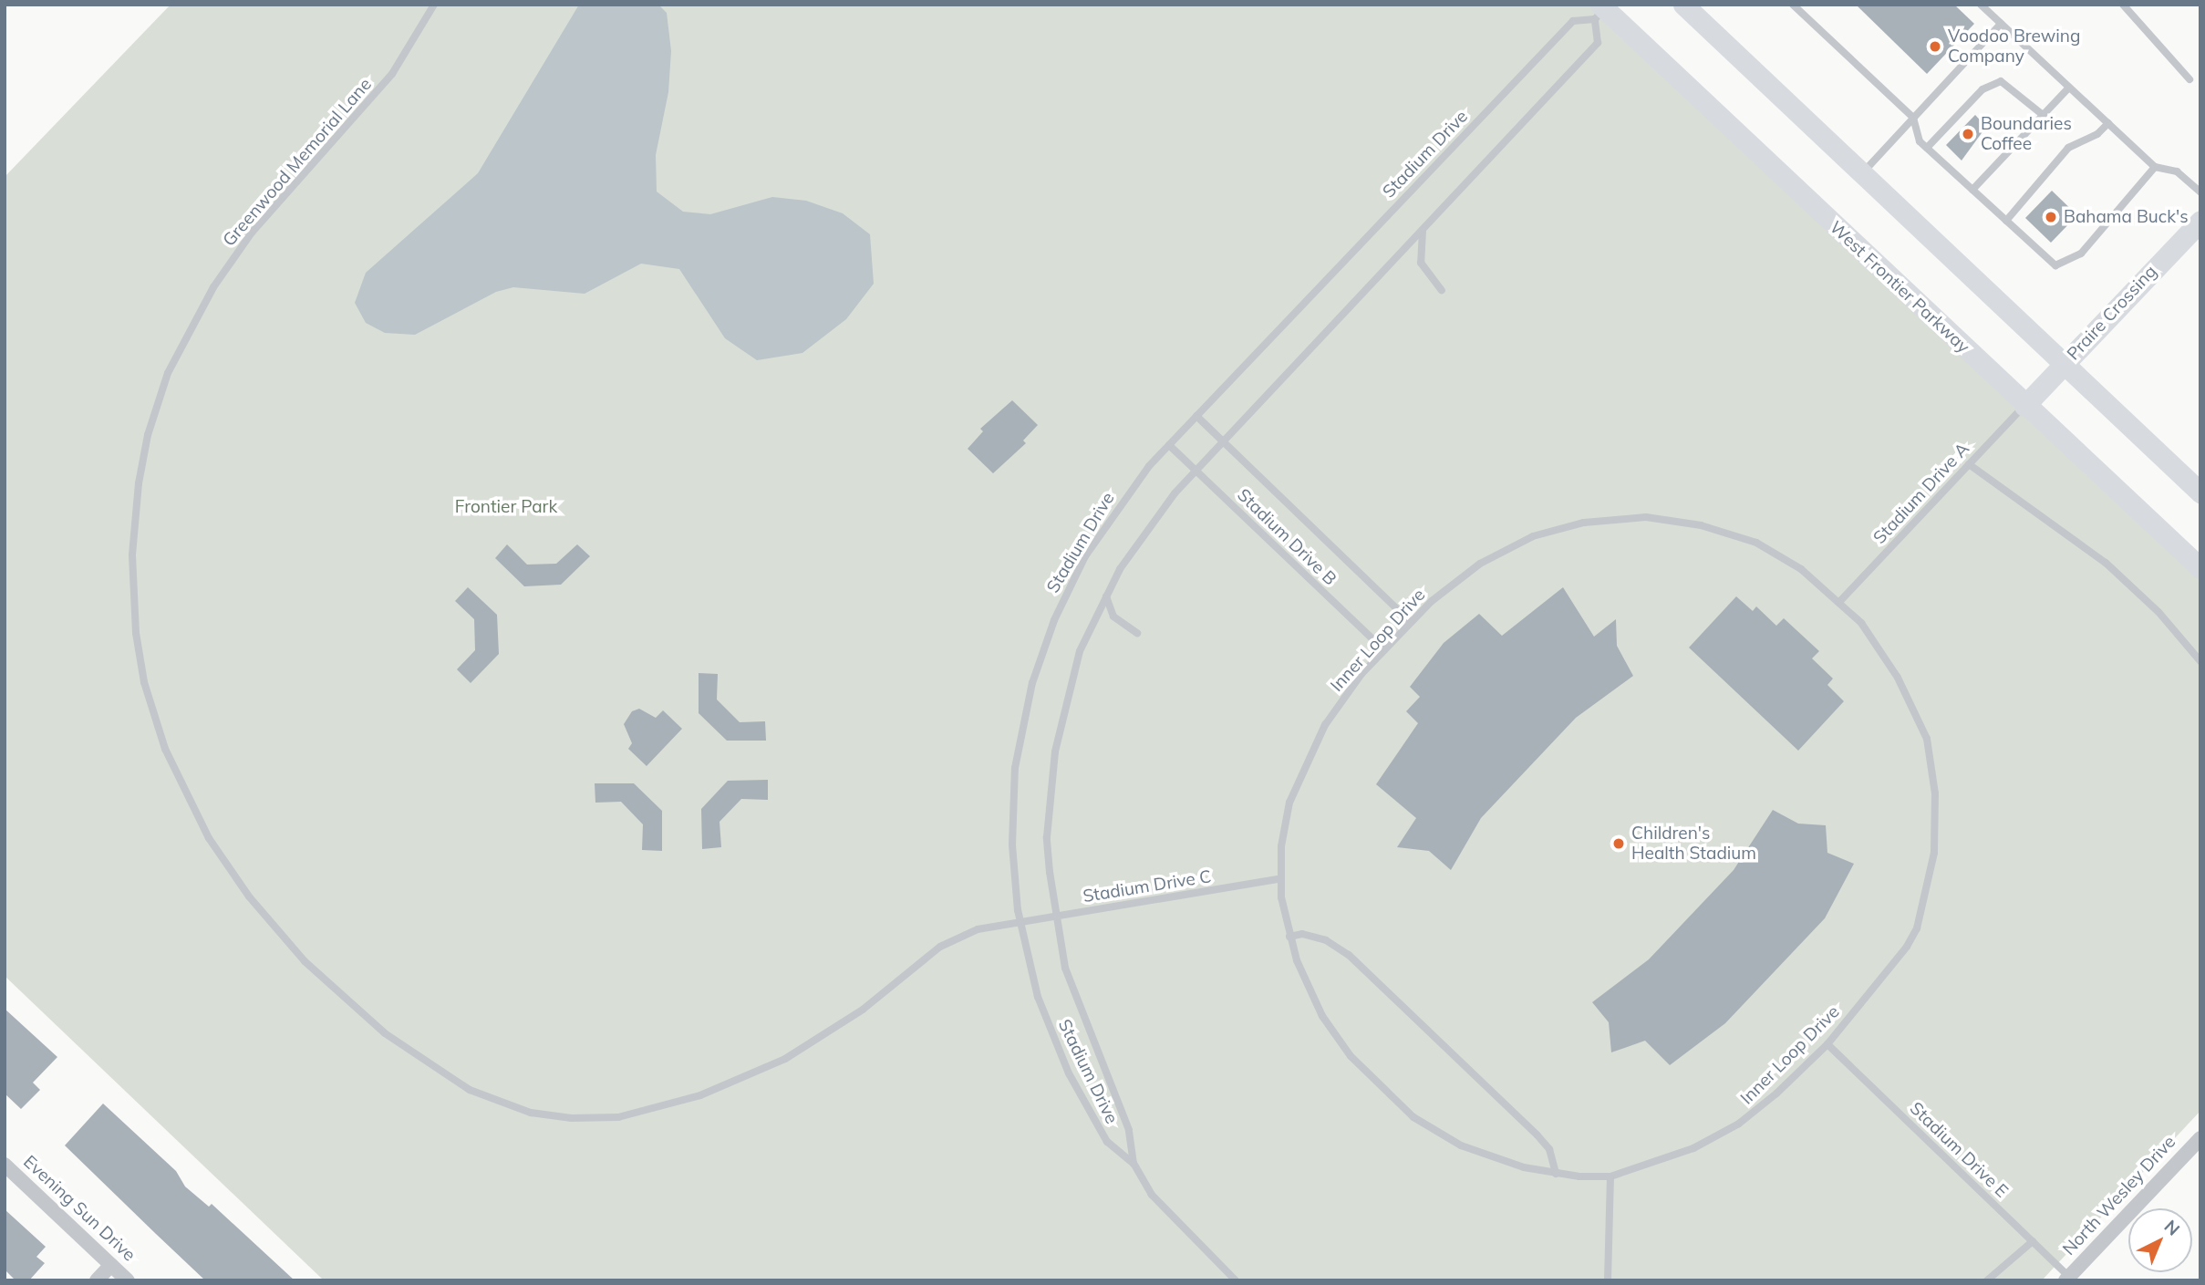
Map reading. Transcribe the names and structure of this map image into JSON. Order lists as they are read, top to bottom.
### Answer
{
  "streets": {
    "street": [
      "West Frontier Parkway",
      "Praire Crossing",
      "North Wesley Drive",
      "Evening Sun Drive"
    ],
    "lane": [
      "Stadium Drive",
      "Greenwood Memorial Lane",
      "Stadium Drive A",
      "Stadium Drive B",
      "Inner Loop Drive",
      "Stadium Drive C",
      "Stadium Drive E"
    ]
  },
  "crossings": [
    ["Stadium Drive", "Greenwood Memorial Lane"],
    ["Stadium Drive", "West Frontier Parkway"],
    ["Stadium Drive", "Stadium Drive B"],
    ["Stadium Drive", "Stadium Drive C"],
    ["Greenwood Memorial Lane", "Stadium Drive C"],
    ["West Frontier Parkway", "Praire Crossing"],
    ["West Frontier Parkway", "Stadium Drive A"],
    ["Praire Crossing", "Stadium Drive A"],
    ["Stadium Drive A", "Inner Loop Drive"],
    ["Stadium Drive B", "Inner Loop Drive"],
    ["Inner Loop Drive", "Stadium Drive C"],
    ["Inner Loop Drive", "Stadium Drive E"],
    ["Stadium Drive E", "North Wesley Drive"]
  ],
  "parks": ["Frontier Park"],
  "places": [
    "Voodoo Brewing Company",
    "Boundaries Coffee",
    "Bahama Buck's",
    "Children's Health Stadium"
  ],
  "north": "top right"
}
